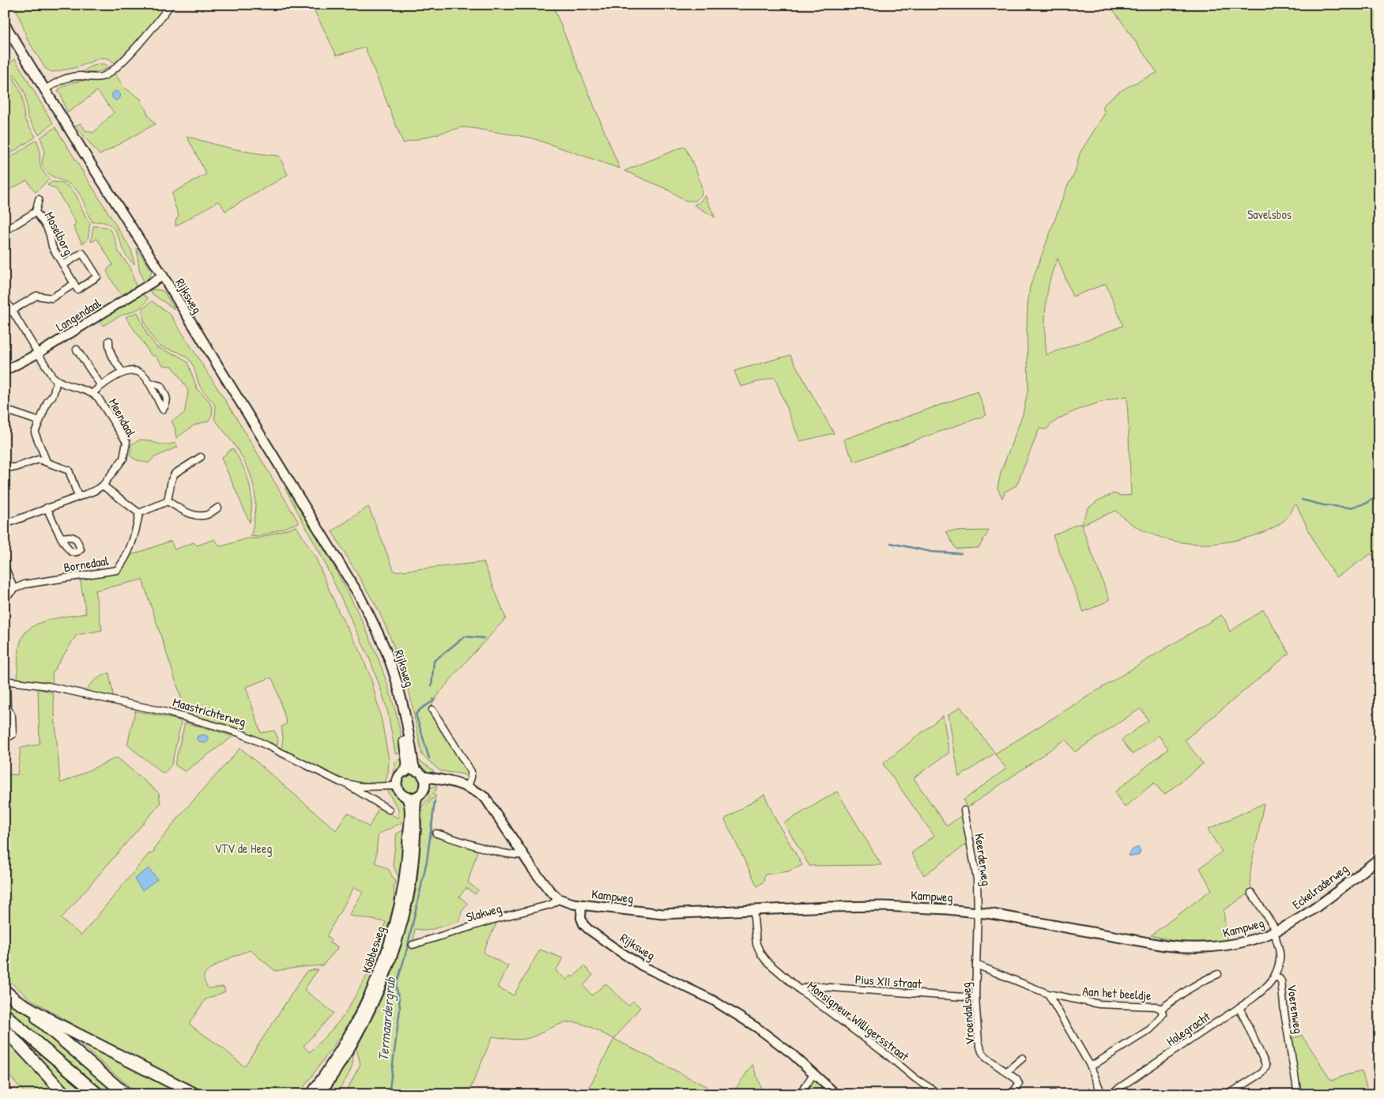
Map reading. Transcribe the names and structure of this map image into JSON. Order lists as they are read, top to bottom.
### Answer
{
  "streets": {
    "main road": [
      "Rijksweg",
      "Eckelraderweg",
      "Kampweg",
      "Köbbesweg"
    ],
    "street": [
      "Moselborg",
      "Langendaal",
      "Meendaal",
      "Bornedaal",
      "Maastrichterweg",
      "Keerderweg",
      "Slakweg",
      "Pius XII straat",
      "Aan het beeldje",
      "Voerenweg",
      "Vroendalsweg",
      "Monsigneur Willigersstraat",
      "Holegracht"
    ]
  },
  "crossings": [
    ["Rijksweg", "Langendaal"],
    ["Rijksweg", "Maastrichterweg"],
    ["Rijksweg", "Kampweg"],
    ["Rijksweg", "Köbbesweg"],
    ["Maastrichterweg", "Köbbesweg"],
    ["Keerderweg", "Kampweg"],
    ["Keerderweg", "Vroendalsweg"],
    ["Eckelraderweg", "Kampweg"],
    ["Eckelraderweg", "Voerenweg"],
    ["Kampweg", "Voerenweg"],
    ["Kampweg", "Vroendalsweg"],
    ["Kampweg", "Monsigneur Willigersstraat"],
    ["Pius XII straat", "Vroendalsweg"],
    ["Pius XII straat", "Monsigneur Willigersstraat"],
    ["Aan het beeldje", "Vroendalsweg"],
    ["Voerenweg", "Holegracht"]
  ],
  "water": ["Termaardergrub"],
  "parks": ["Savelsbos", "VTV de Heeg"]
}
